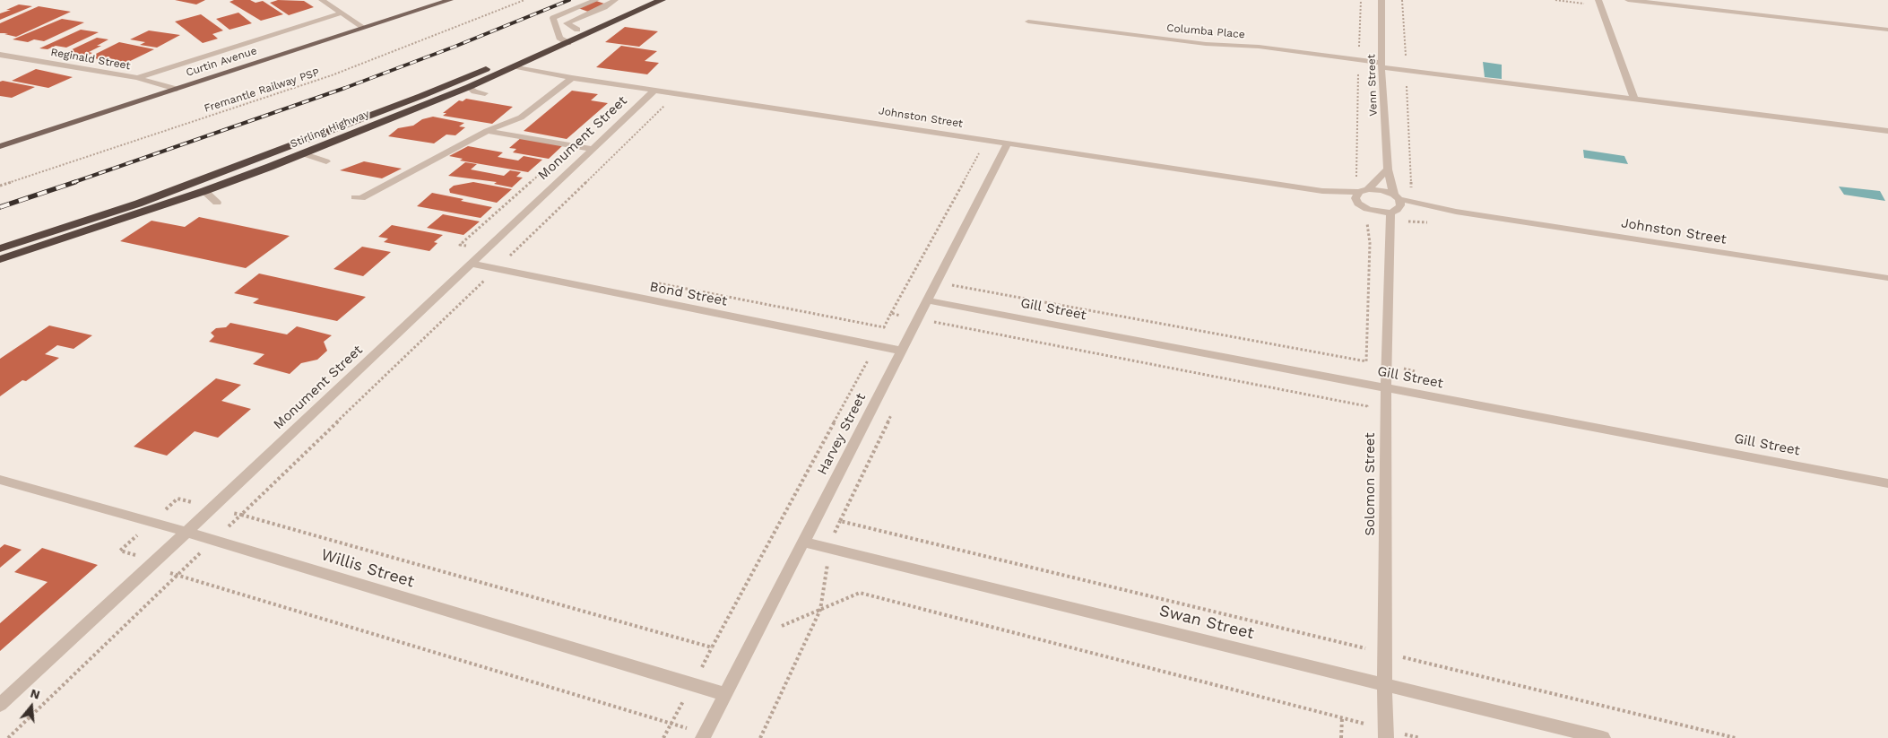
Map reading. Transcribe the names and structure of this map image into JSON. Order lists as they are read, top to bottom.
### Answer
{
  "streets": {
    "highway": ["Stirling Highway"],
    "main road": ["Curtin Avenue"],
    "street": [
      "Columba Place",
      "Reginald Street",
      "Venn Street",
      "Johnston Street",
      "Monument Street",
      "Bond Street",
      "Gill Street",
      "Harvey Street",
      "Solomon Street",
      "Willis Street",
      "Swan Street"
    ],
    "path": ["Fremantle Railway PSP"]
  },
  "crossings": [
    ["Columba Place", "Venn Street"],
    ["Reginald Street", "Curtin Avenue"],
    ["Venn Street", "Johnston Street"],
    ["Venn Street", "Solomon Street"],
    ["Johnston Street", "Stirling Highway"],
    ["Johnston Street", "Monument Street"],
    ["Johnston Street", "Harvey Street"],
    ["Johnston Street", "Solomon Street"],
    ["Monument Street", "Bond Street"],
    ["Monument Street", "Willis Street"],
    ["Bond Street", "Harvey Street"],
    ["Gill Street", "Harvey Street"],
    ["Gill Street", "Solomon Street"],
    ["Harvey Street", "Willis Street"],
    ["Harvey Street", "Swan Street"],
    ["Solomon Street", "Swan Street"]
  ],
  "north": "top"
}
